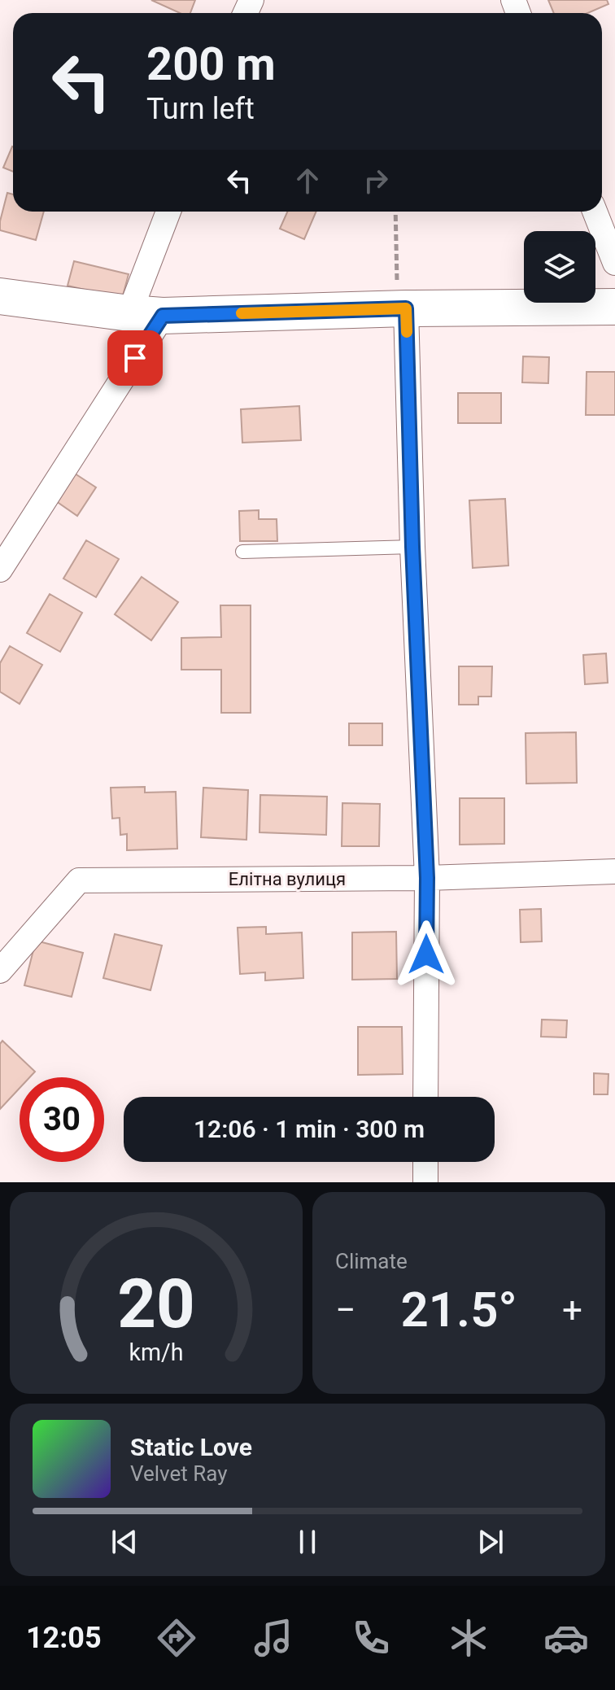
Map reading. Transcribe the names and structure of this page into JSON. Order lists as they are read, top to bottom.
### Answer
{
  "streets": {
    "street": ["Елітна вулиця"]
  },
  "page": {
    "turn": ["200 m", "Turn left"],
    "limit": "30",
    "trip": "12:06 · 1 min · 300 m",
    "tile": "Climate",
    "heat": ["−", "21.5°", "+"],
    "song": ["Static Love", "Velvet Ray"],
    "tabs": "12:05",
    "gauge": ["20", "km/h"]
  }
}
